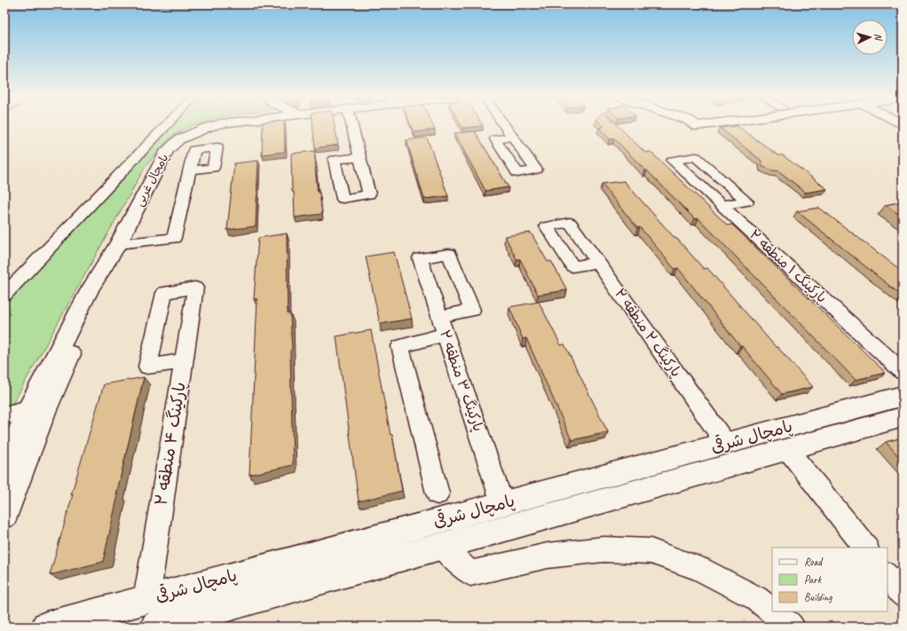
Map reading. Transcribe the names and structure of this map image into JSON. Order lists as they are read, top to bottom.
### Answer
{
  "streets": {
    "street": [
      "پامچال غربی",
      "پارکینگ ۱ منطقه ۲",
      "پارکینگ ۲ منطقه ۲",
      "پارکینگ ۳ منطقه ۲",
      "پامچال شرقی",
      "پارکینگ ۴ منطقه ۲"
    ]
  },
  "crossings": [
    ["پارکینگ ۲ منطقه ۲", "پامچال شرقی"],
    ["پارکینگ ۳ منطقه ۲", "پامچال شرقی"],
    ["پامچال شرقی", "پارکینگ ۴ منطقه ۲"]
  ],
  "legend": ["Road", "Park", "Building"],
  "north": "right"
}
